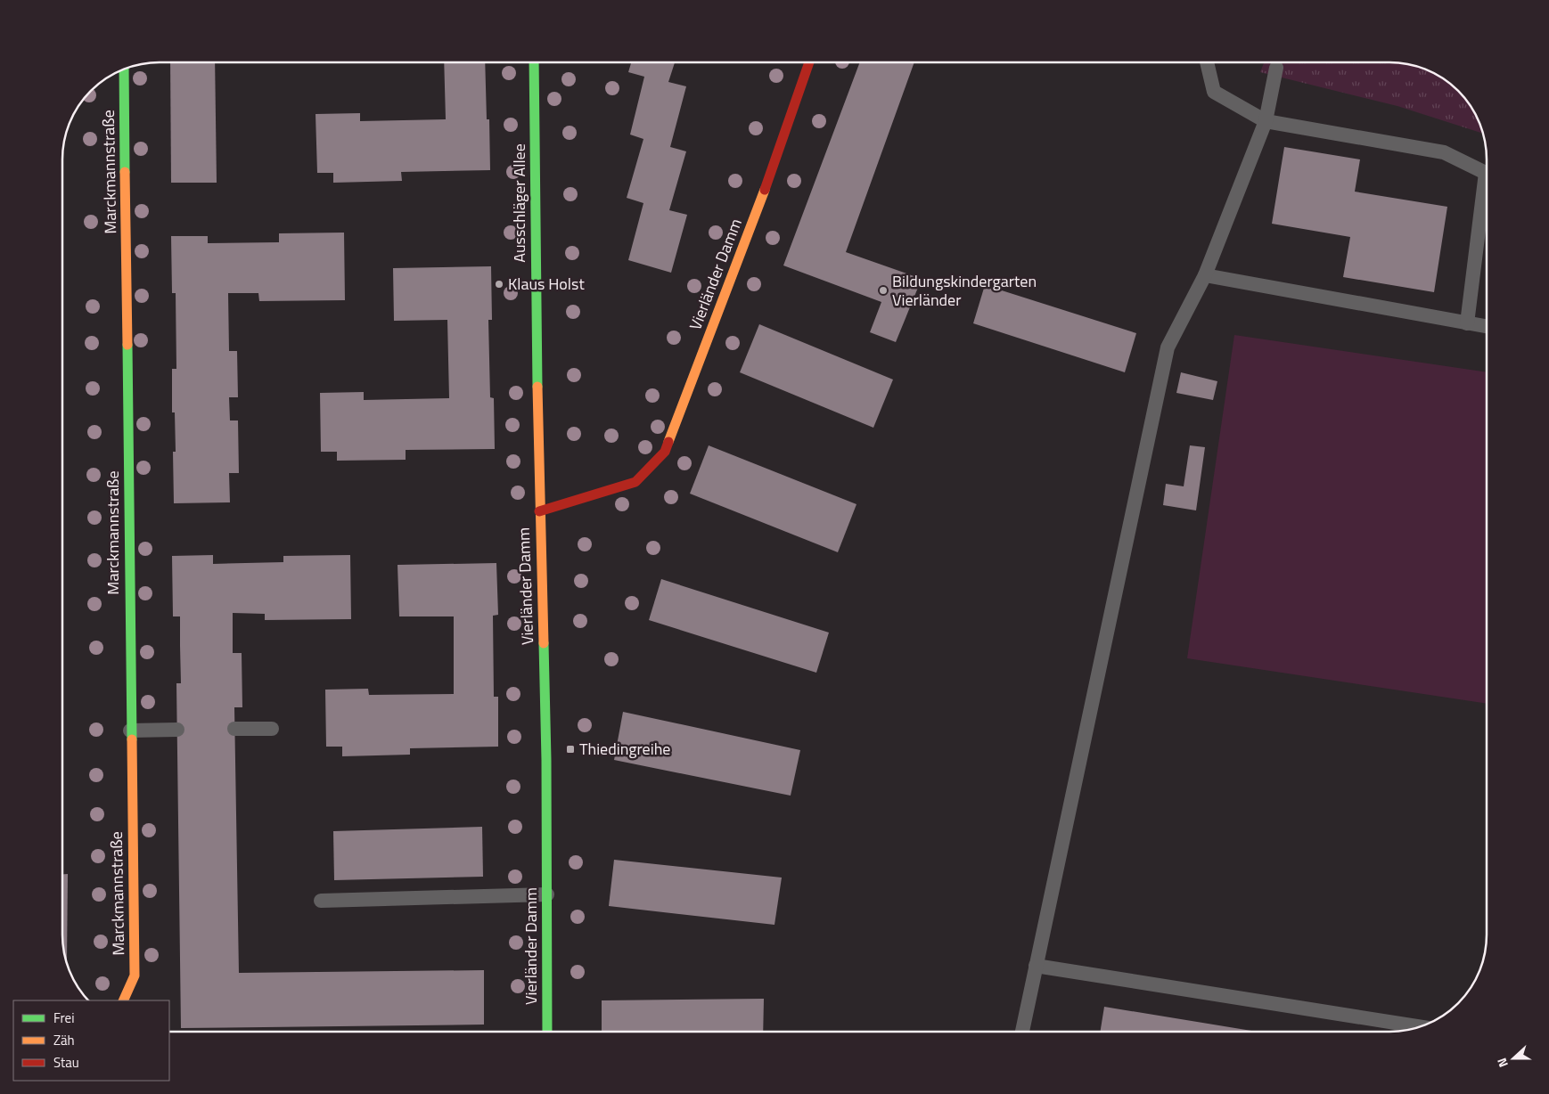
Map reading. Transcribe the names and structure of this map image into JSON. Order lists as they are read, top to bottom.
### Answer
{
  "streets": {
    "street": ["Marckmannstraße", "Ausschläger Allee", "Vierländer Damm"]
  },
  "crossings": [
    ["Ausschläger Allee", "Vierländer Damm"]
  ],
  "places": {
    "other": ["Klaus Holst", "Bildungskindergarten Vierländer"],
    "transit": ["Thiedingreihe"]
  },
  "legend": ["Frei", "Zäh", "Stau"],
  "north": "left"
}
